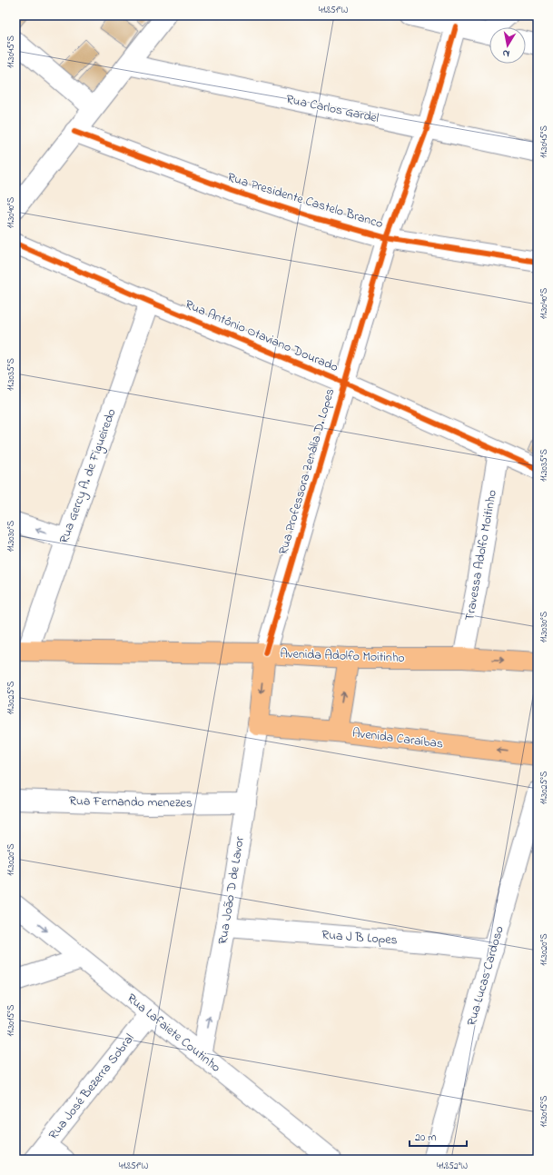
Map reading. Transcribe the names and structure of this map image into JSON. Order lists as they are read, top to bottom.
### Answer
{
  "streets": {
    "main road": ["Avenida Adolfo Moitinho", "Avenida Caraíbas"],
    "street": [
      "Rua Carlos Gardel",
      "Rua Presidente Castelo Branco",
      "Rua Antônio Otaviano Dourado",
      "Rua Professora Zenália D. Lopes",
      "Rua Gercy A. de Figueiredo",
      "Travessa Adolfo Moitinho",
      "Rua Fernando menezes",
      "Rua João D de Lavor",
      "Rua J B Lopes",
      "Rua Lucas Cardoso",
      "Rua Lafaiete Coutinho",
      "Rua José Bezerra Sobral"
    ]
  },
  "crossings": [
    ["Rua Carlos Gardel", "Rua Professora Zenália D. Lopes"],
    ["Rua Presidente Castelo Branco", "Rua Professora Zenália D. Lopes"],
    ["Rua Antônio Otaviano Dourado", "Rua Professora Zenália D. Lopes"],
    ["Rua Antônio Otaviano Dourado", "Rua Gercy A. de Figueiredo"],
    ["Rua Antônio Otaviano Dourado", "Travessa Adolfo Moitinho"],
    ["Rua Professora Zenália D. Lopes", "Avenida Adolfo Moitinho"],
    ["Rua Gercy A. de Figueiredo", "Avenida Adolfo Moitinho"],
    ["Travessa Adolfo Moitinho", "Avenida Adolfo Moitinho"],
    ["Avenida Caraíbas", "Rua João D de Lavor"],
    ["Rua Fernando menezes", "Rua João D de Lavor"],
    ["Rua João D de Lavor", "Rua J B Lopes"],
    ["Rua João D de Lavor", "Rua Lafaiete Coutinho"],
    ["Rua J B Lopes", "Rua Lucas Cardoso"],
    ["Rua Lafaiete Coutinho", "Rua José Bezerra Sobral"]
  ],
  "one_way": ["Avenida Caraíbas", "Rua João D de Lavor"],
  "scale_bar": "20 m",
  "north": "bottom",
  "coordinates": [
    "41.851°W",
    "11.3045°S",
    "11.3040°S",
    "11.3035°S",
    "11.3030°S",
    "11.3025°S",
    "11.3020°S",
    "11.3015°S",
    "41.852°W"
  ]
}
